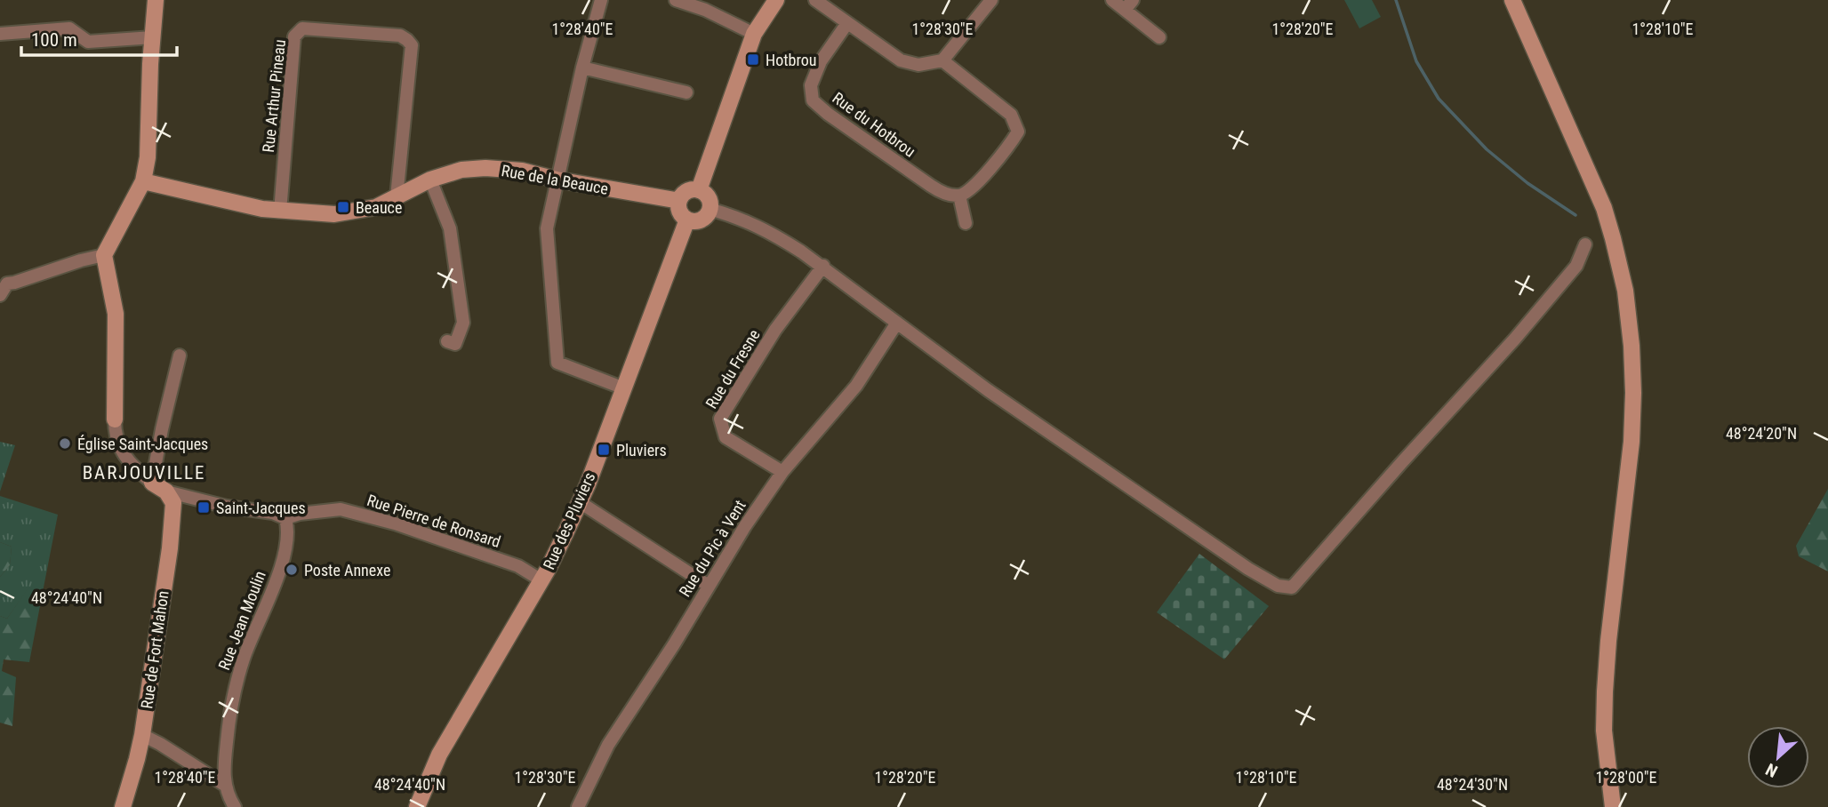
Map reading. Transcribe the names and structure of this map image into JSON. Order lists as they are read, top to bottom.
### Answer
{
  "streets": {
    "street": [
      "Rue Arthur Pineau",
      "Rue du Hotbrou",
      "Rue de la Beauce",
      "Rue du Fresne",
      "Rue Pierre de Ronsard",
      "Rue des Pluviers",
      "Rue du Pic à Vent",
      "Rue Jean Moulin",
      "Rue de Fort Mahon"
    ]
  },
  "crossings": [
    ["Rue Arthur Pineau", "Rue de la Beauce"],
    ["Rue de la Beauce", "Rue des Pluviers"],
    ["Rue du Fresne", "Rue du Pic à Vent"],
    ["Rue Pierre de Ronsard", "Rue des Pluviers"],
    ["Rue Pierre de Ronsard", "Rue Jean Moulin"],
    ["Rue Pierre de Ronsard", "Rue de Fort Mahon"]
  ],
  "districts": ["BARJOUVILLE"],
  "places": {
    "transit": [
      "Hotbrou",
      "Beauce",
      "Pluviers",
      "Saint-Jacques"
    ],
    "other": ["Église Saint-Jacques", "Poste Annexe"]
  },
  "scale_bar": "100 m",
  "north": "bottom left",
  "coordinates": [
    "1°28'40\"E",
    "1°28'30\"E",
    "1°28'20\"E",
    "1°28'10\"E",
    "48°24'20\"N",
    "48°24'40\"N",
    "1°28'00\"E",
    "48°24'30\"N"
  ]
}
